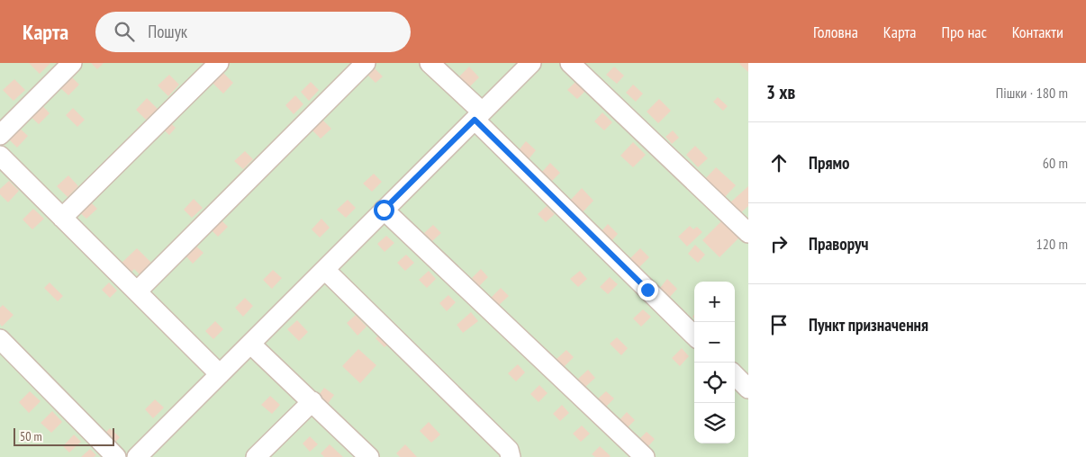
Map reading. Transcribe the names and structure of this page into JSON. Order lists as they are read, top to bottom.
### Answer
{
  "scale_bar": "50 m",
  "page": {
    "header": "Карта",
    "search": "Пошук",
    "nav": [
      "Головна",
      "Карта",
      "Про нас",
      "Контакти"
    ],
    "heading": ["3 хв", "Пішки · 180 m"],
    "list": [
      ["Прямо", "60 m"],
      ["Праворуч", "120 m"],
      "Пункт призначення"
    ],
    "map_buttons": ["+", "−"],
    "scale": "50 m"
  }
}
